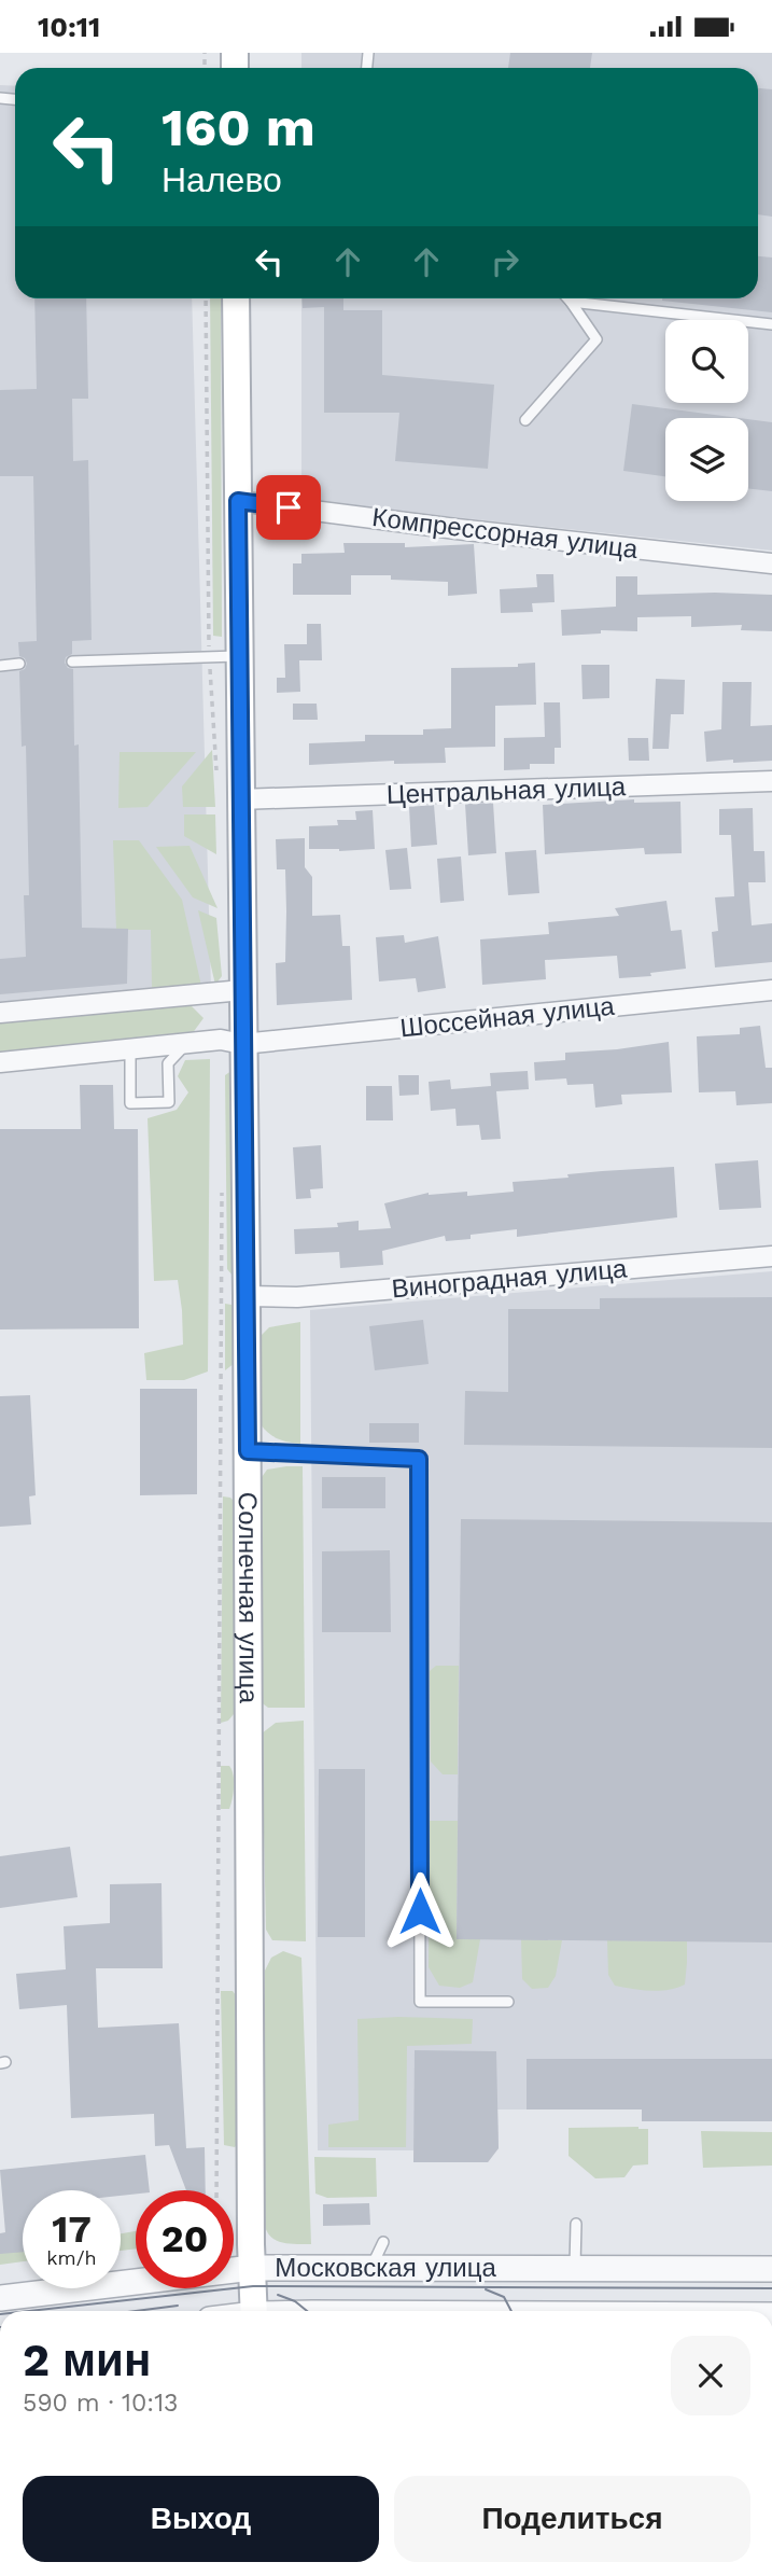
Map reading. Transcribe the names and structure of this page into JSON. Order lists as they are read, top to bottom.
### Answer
{
  "streets": {
    "main road": ["Солнечная улица"],
    "street": [
      "Компрессорная улица",
      "Центральная улица",
      "Шоссейная улица",
      "Виноградная улица",
      "Московская улица"
    ]
  },
  "crossings": [
    ["Компрессорная улица", "Солнечная улица"],
    ["Центральная улица", "Солнечная улица"],
    ["Шоссейная улица", "Солнечная улица"],
    ["Виноградная улица", "Солнечная улица"],
    ["Солнечная улица", "Московская улица"]
  ],
  "page": {
    "status": "10:11",
    "turn": ["160 m", "Налево"],
    "speed": "17 km/h",
    "limit": "20",
    "heading": ["2 мин", "590 m · 10:13"],
    "buttons": ["Выход", "Поделиться"]
  }
}
